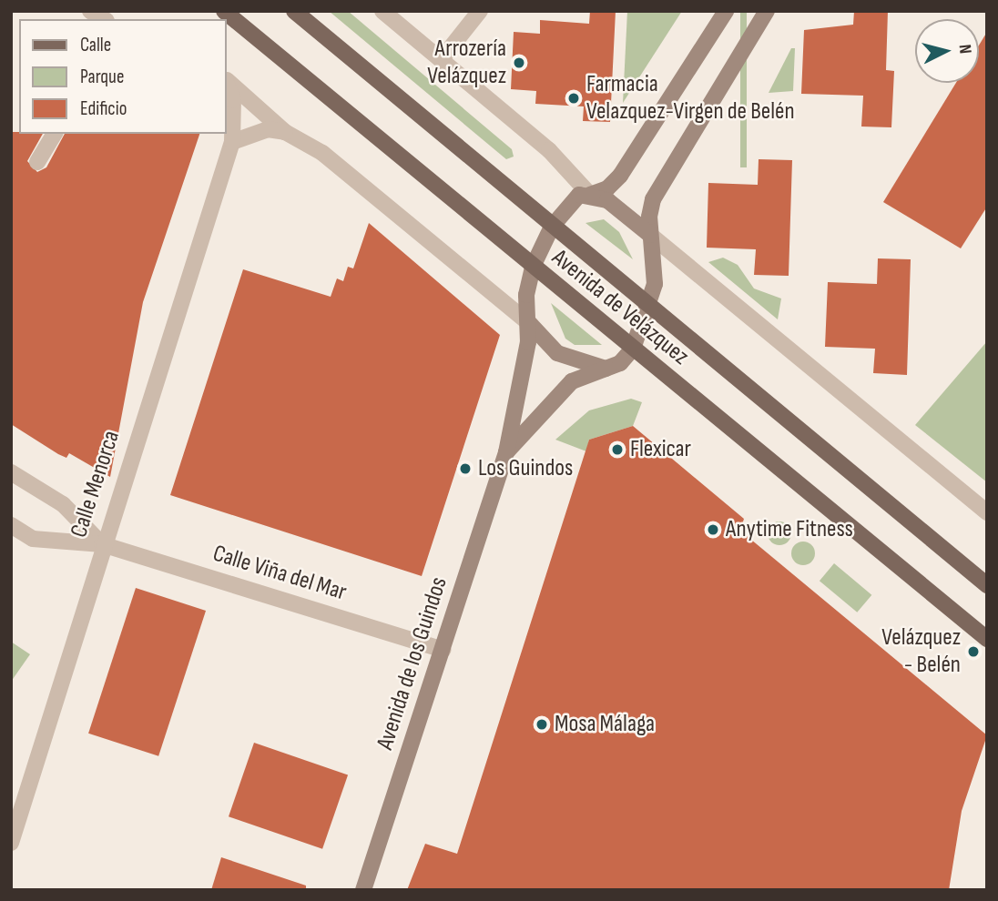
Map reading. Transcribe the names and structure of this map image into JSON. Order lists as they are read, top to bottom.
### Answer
{
  "streets": {
    "main road": ["Avenida de Velázquez", "Avenida de los Guindos"],
    "street": ["Calle Menorca", "Calle Viña del Mar"]
  },
  "crossings": [
    ["Avenida de Velázquez", "Avenida de los Guindos"],
    ["Calle Menorca", "Calle Viña del Mar"],
    ["Calle Viña del Mar", "Avenida de los Guindos"]
  ],
  "places": [
    "Arrozería Velázquez",
    "Farmacia Velazquez-Virgen de Belén",
    "Flexicar",
    "Los Guindos",
    "Anytime Fitness",
    "Velázquez - Belén",
    "Mosa Málaga"
  ],
  "legend": ["Calle", "Parque", "Edificio"],
  "north": "right"
}
